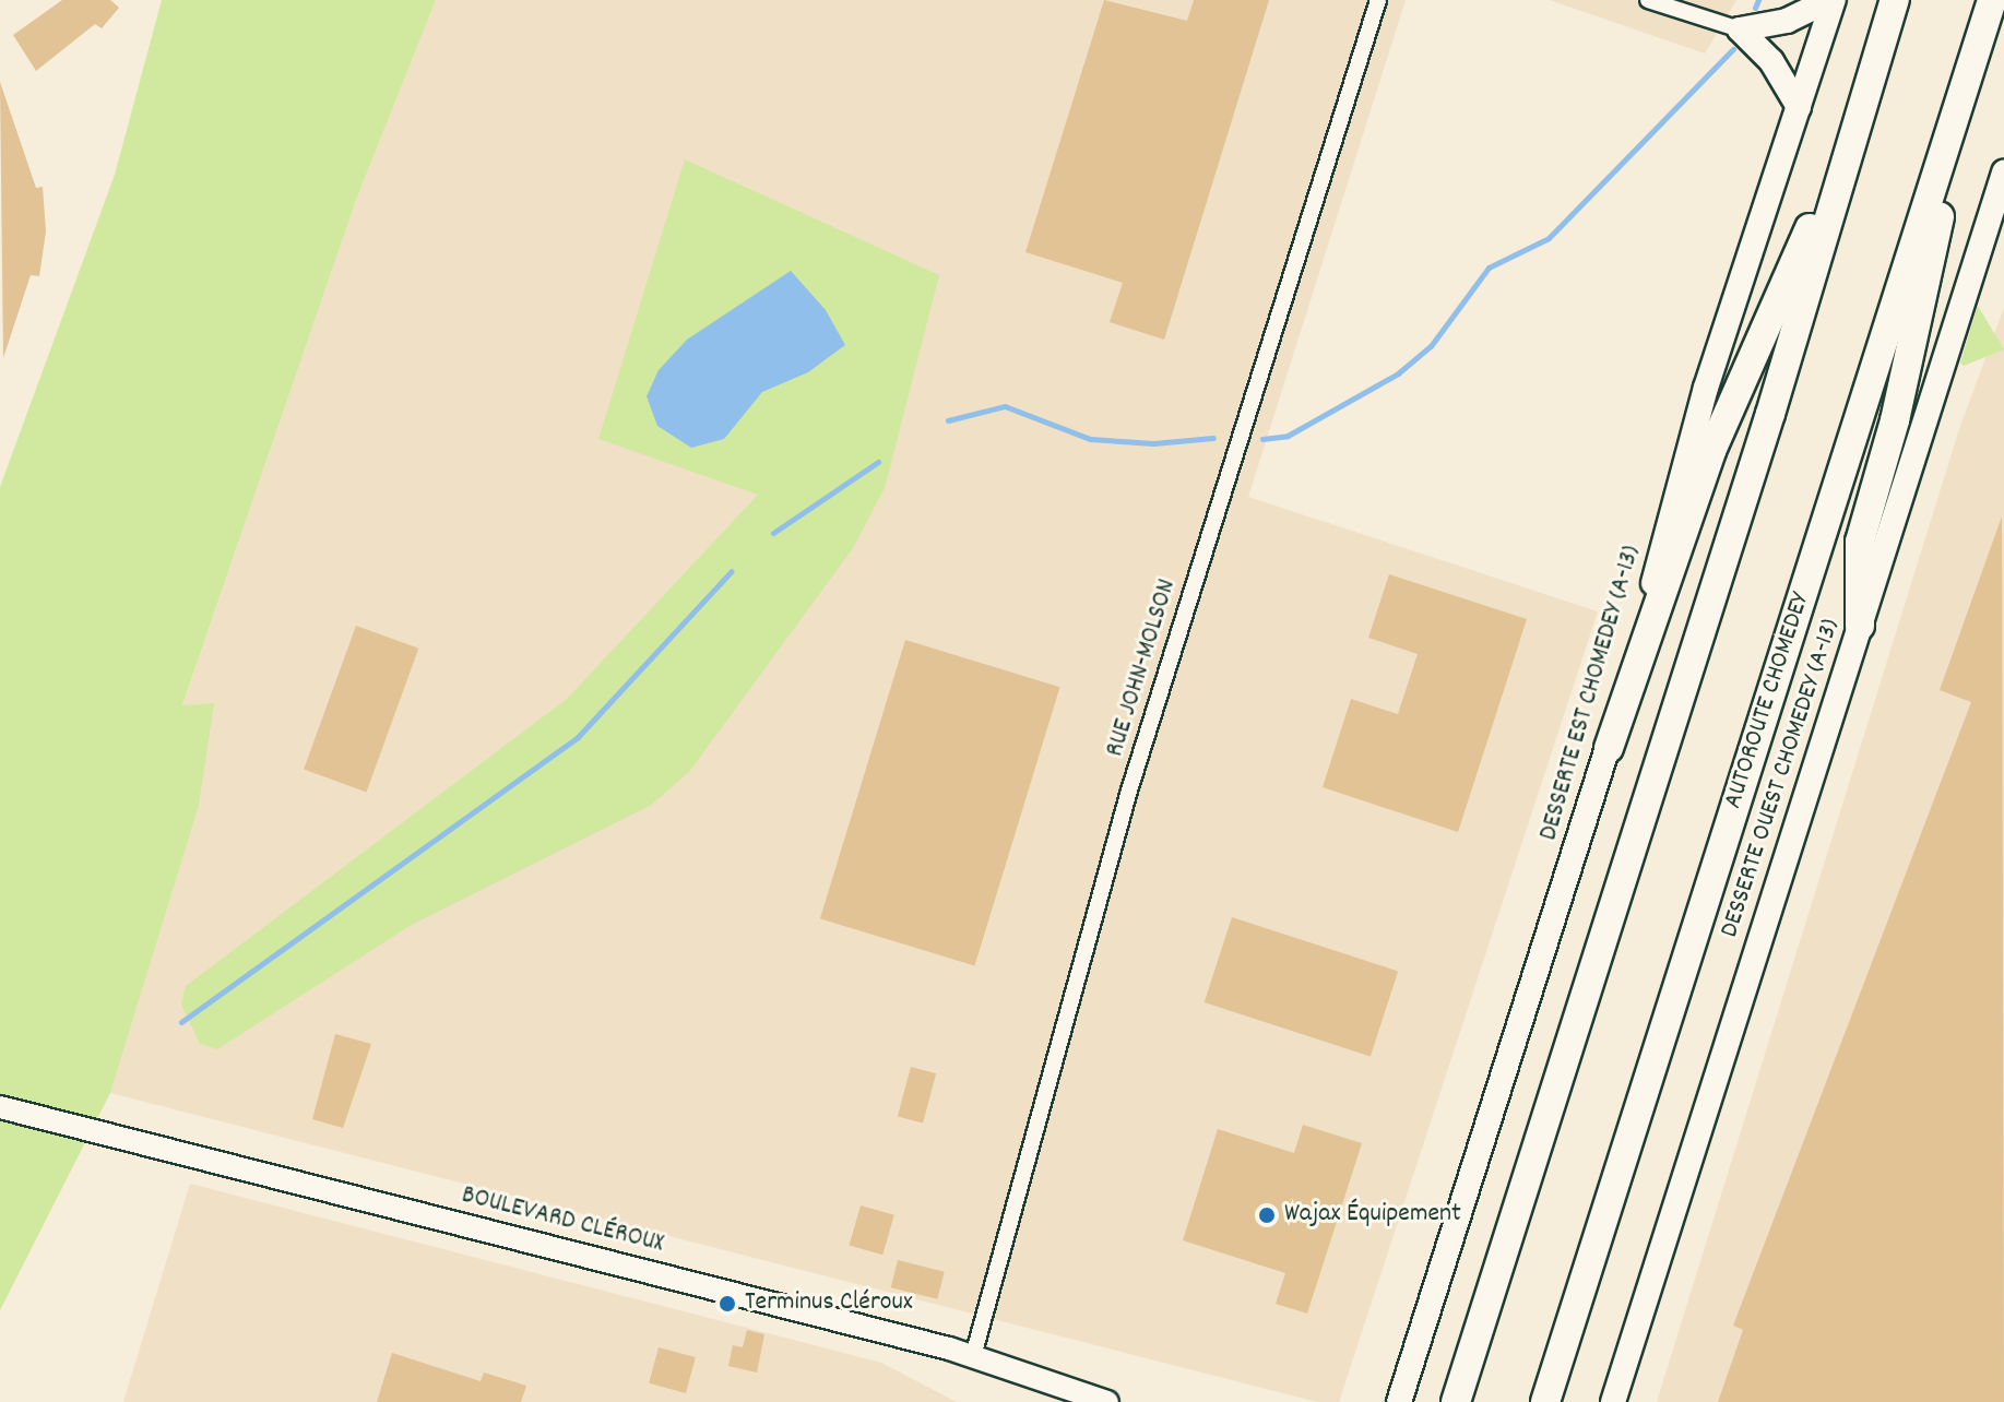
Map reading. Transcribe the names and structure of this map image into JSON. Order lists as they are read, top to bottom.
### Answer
{
  "streets": {
    "highway": ["AUTOROUTE CHOMEDEY"],
    "main road": ["DESSERTE EST CHOMEDEY (A-13)", "DESSERTE OUEST CHOMEDEY (A-13)"],
    "street": ["RUE JOHN-MOLSON", "BOULEVARD CLÉROUX"]
  },
  "crossings": [
    ["RUE JOHN-MOLSON", "BOULEVARD CLÉROUX"]
  ],
  "places": ["Wajax Équipement", "Terminus Cléroux"]
}
